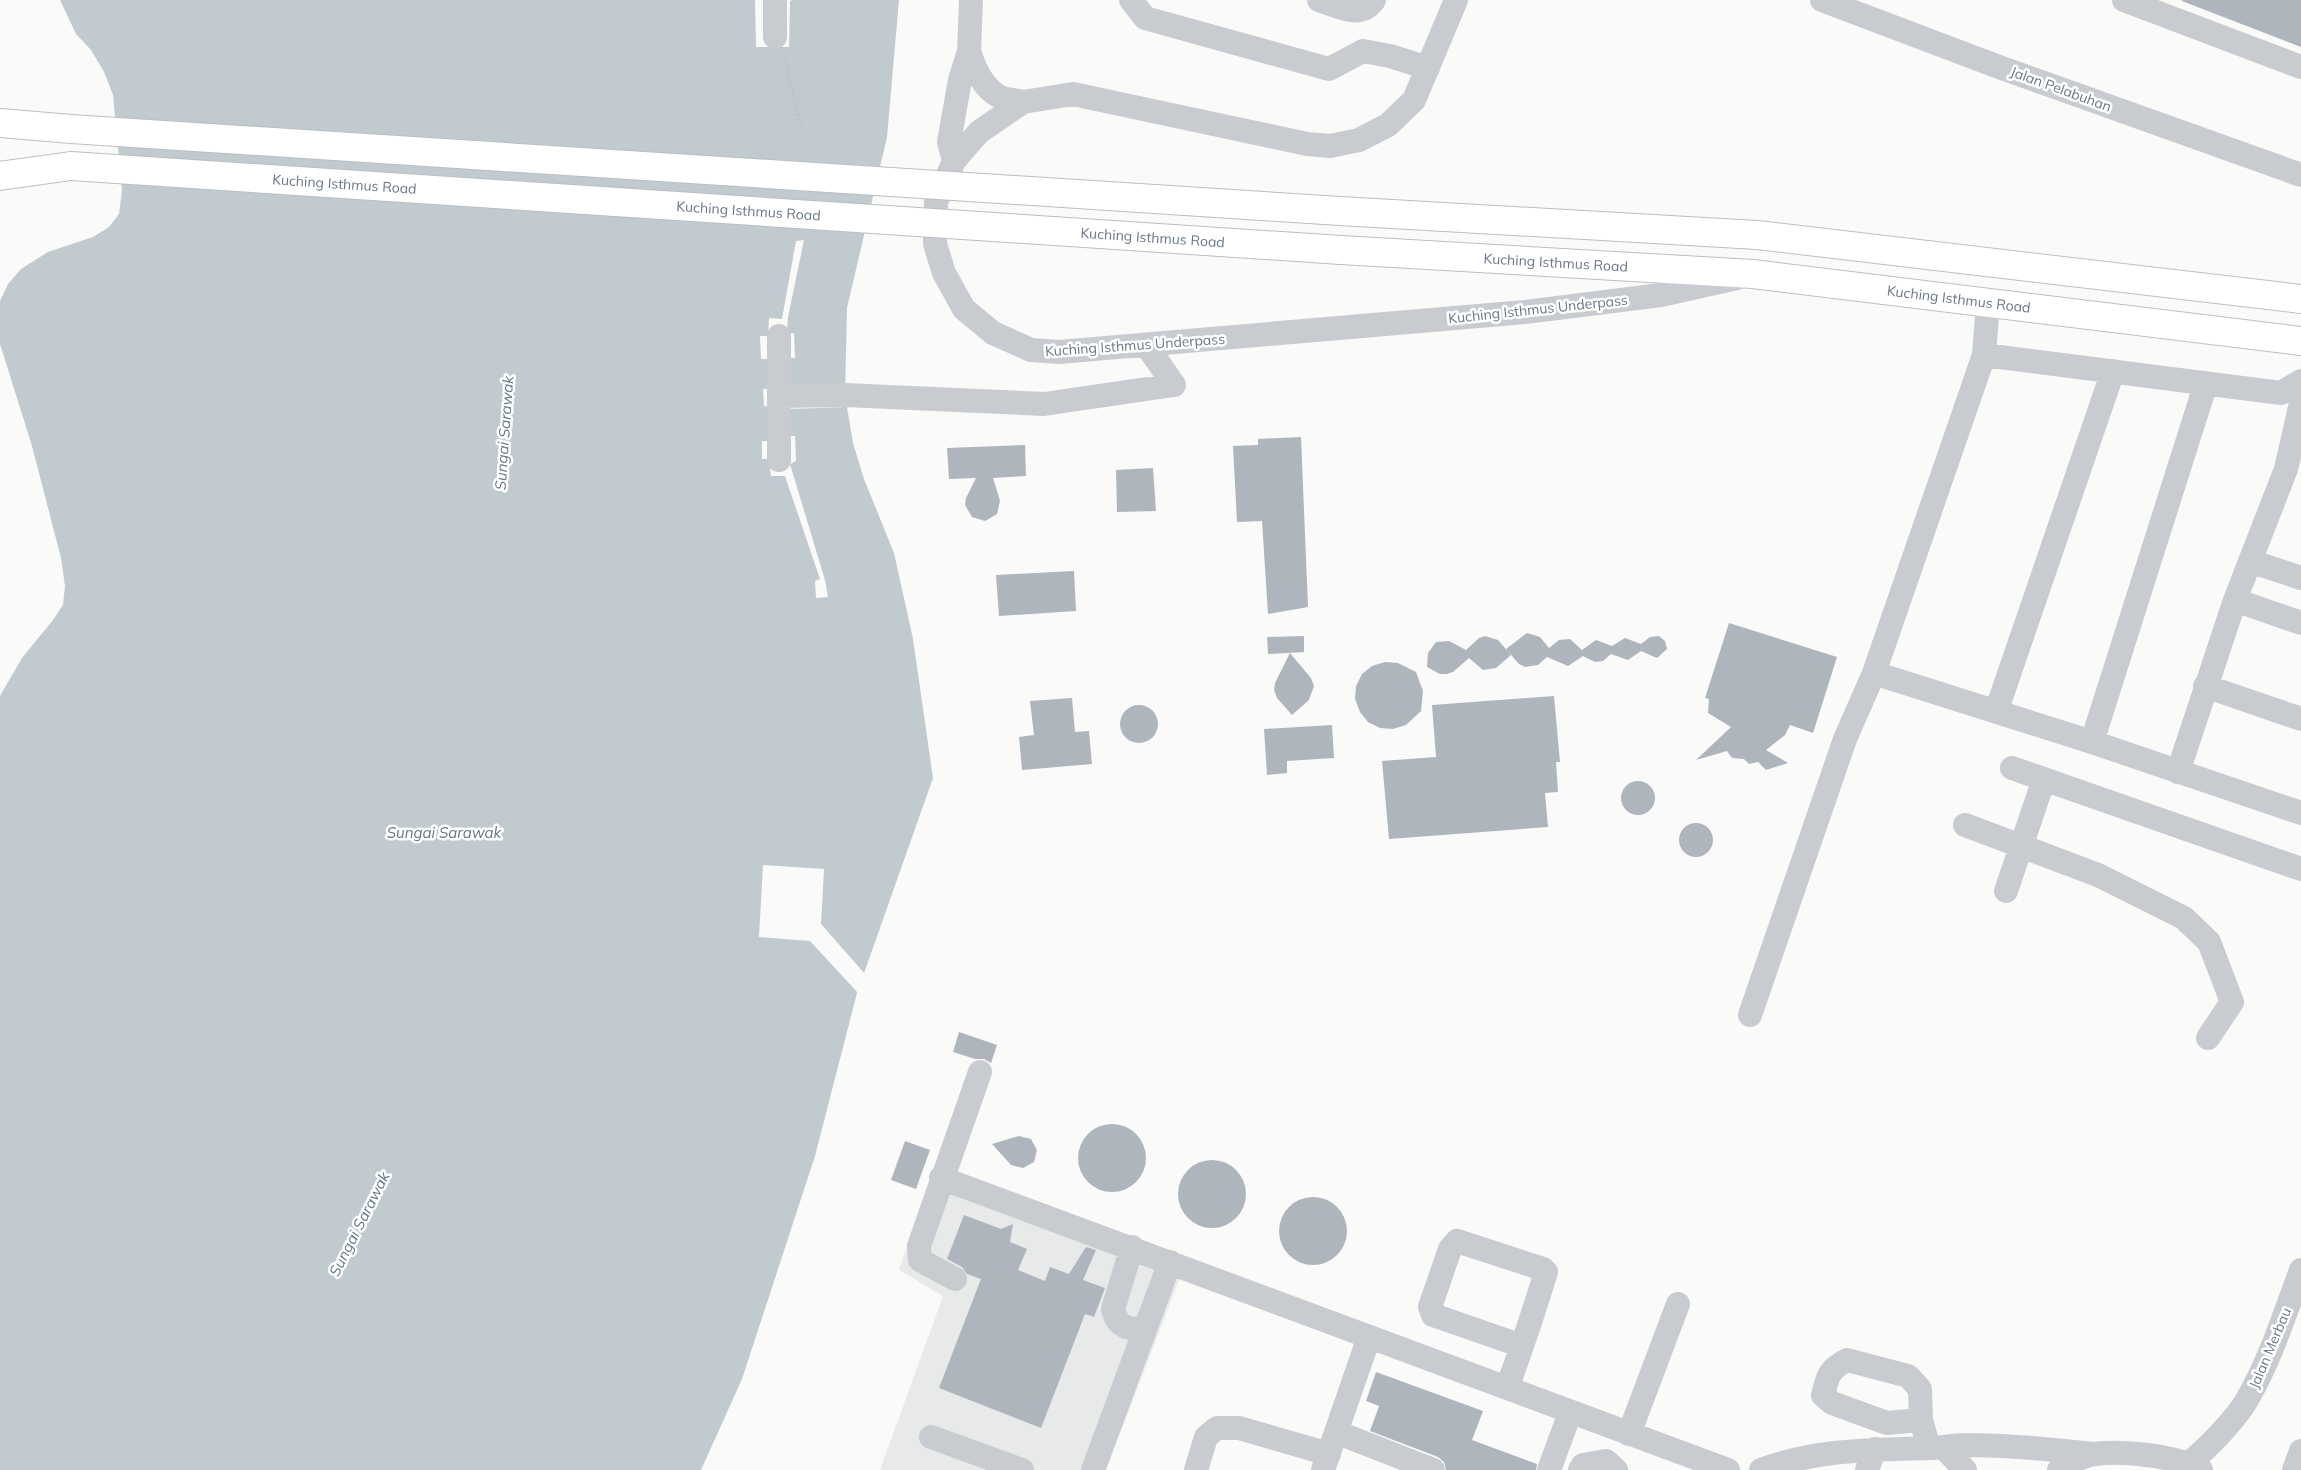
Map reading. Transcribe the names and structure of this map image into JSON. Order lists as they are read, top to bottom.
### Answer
{
  "streets": {
    "main road": ["Kuching Isthmus Road"],
    "street": ["Jalan Pelabuhan", "Kuching Isthmus Underpass", "Jalan Merbau"]
  },
  "crossings": [
    ["Kuching Isthmus Road", "Kuching Isthmus Underpass"]
  ],
  "water": ["Sungai Sarawak"]
}
